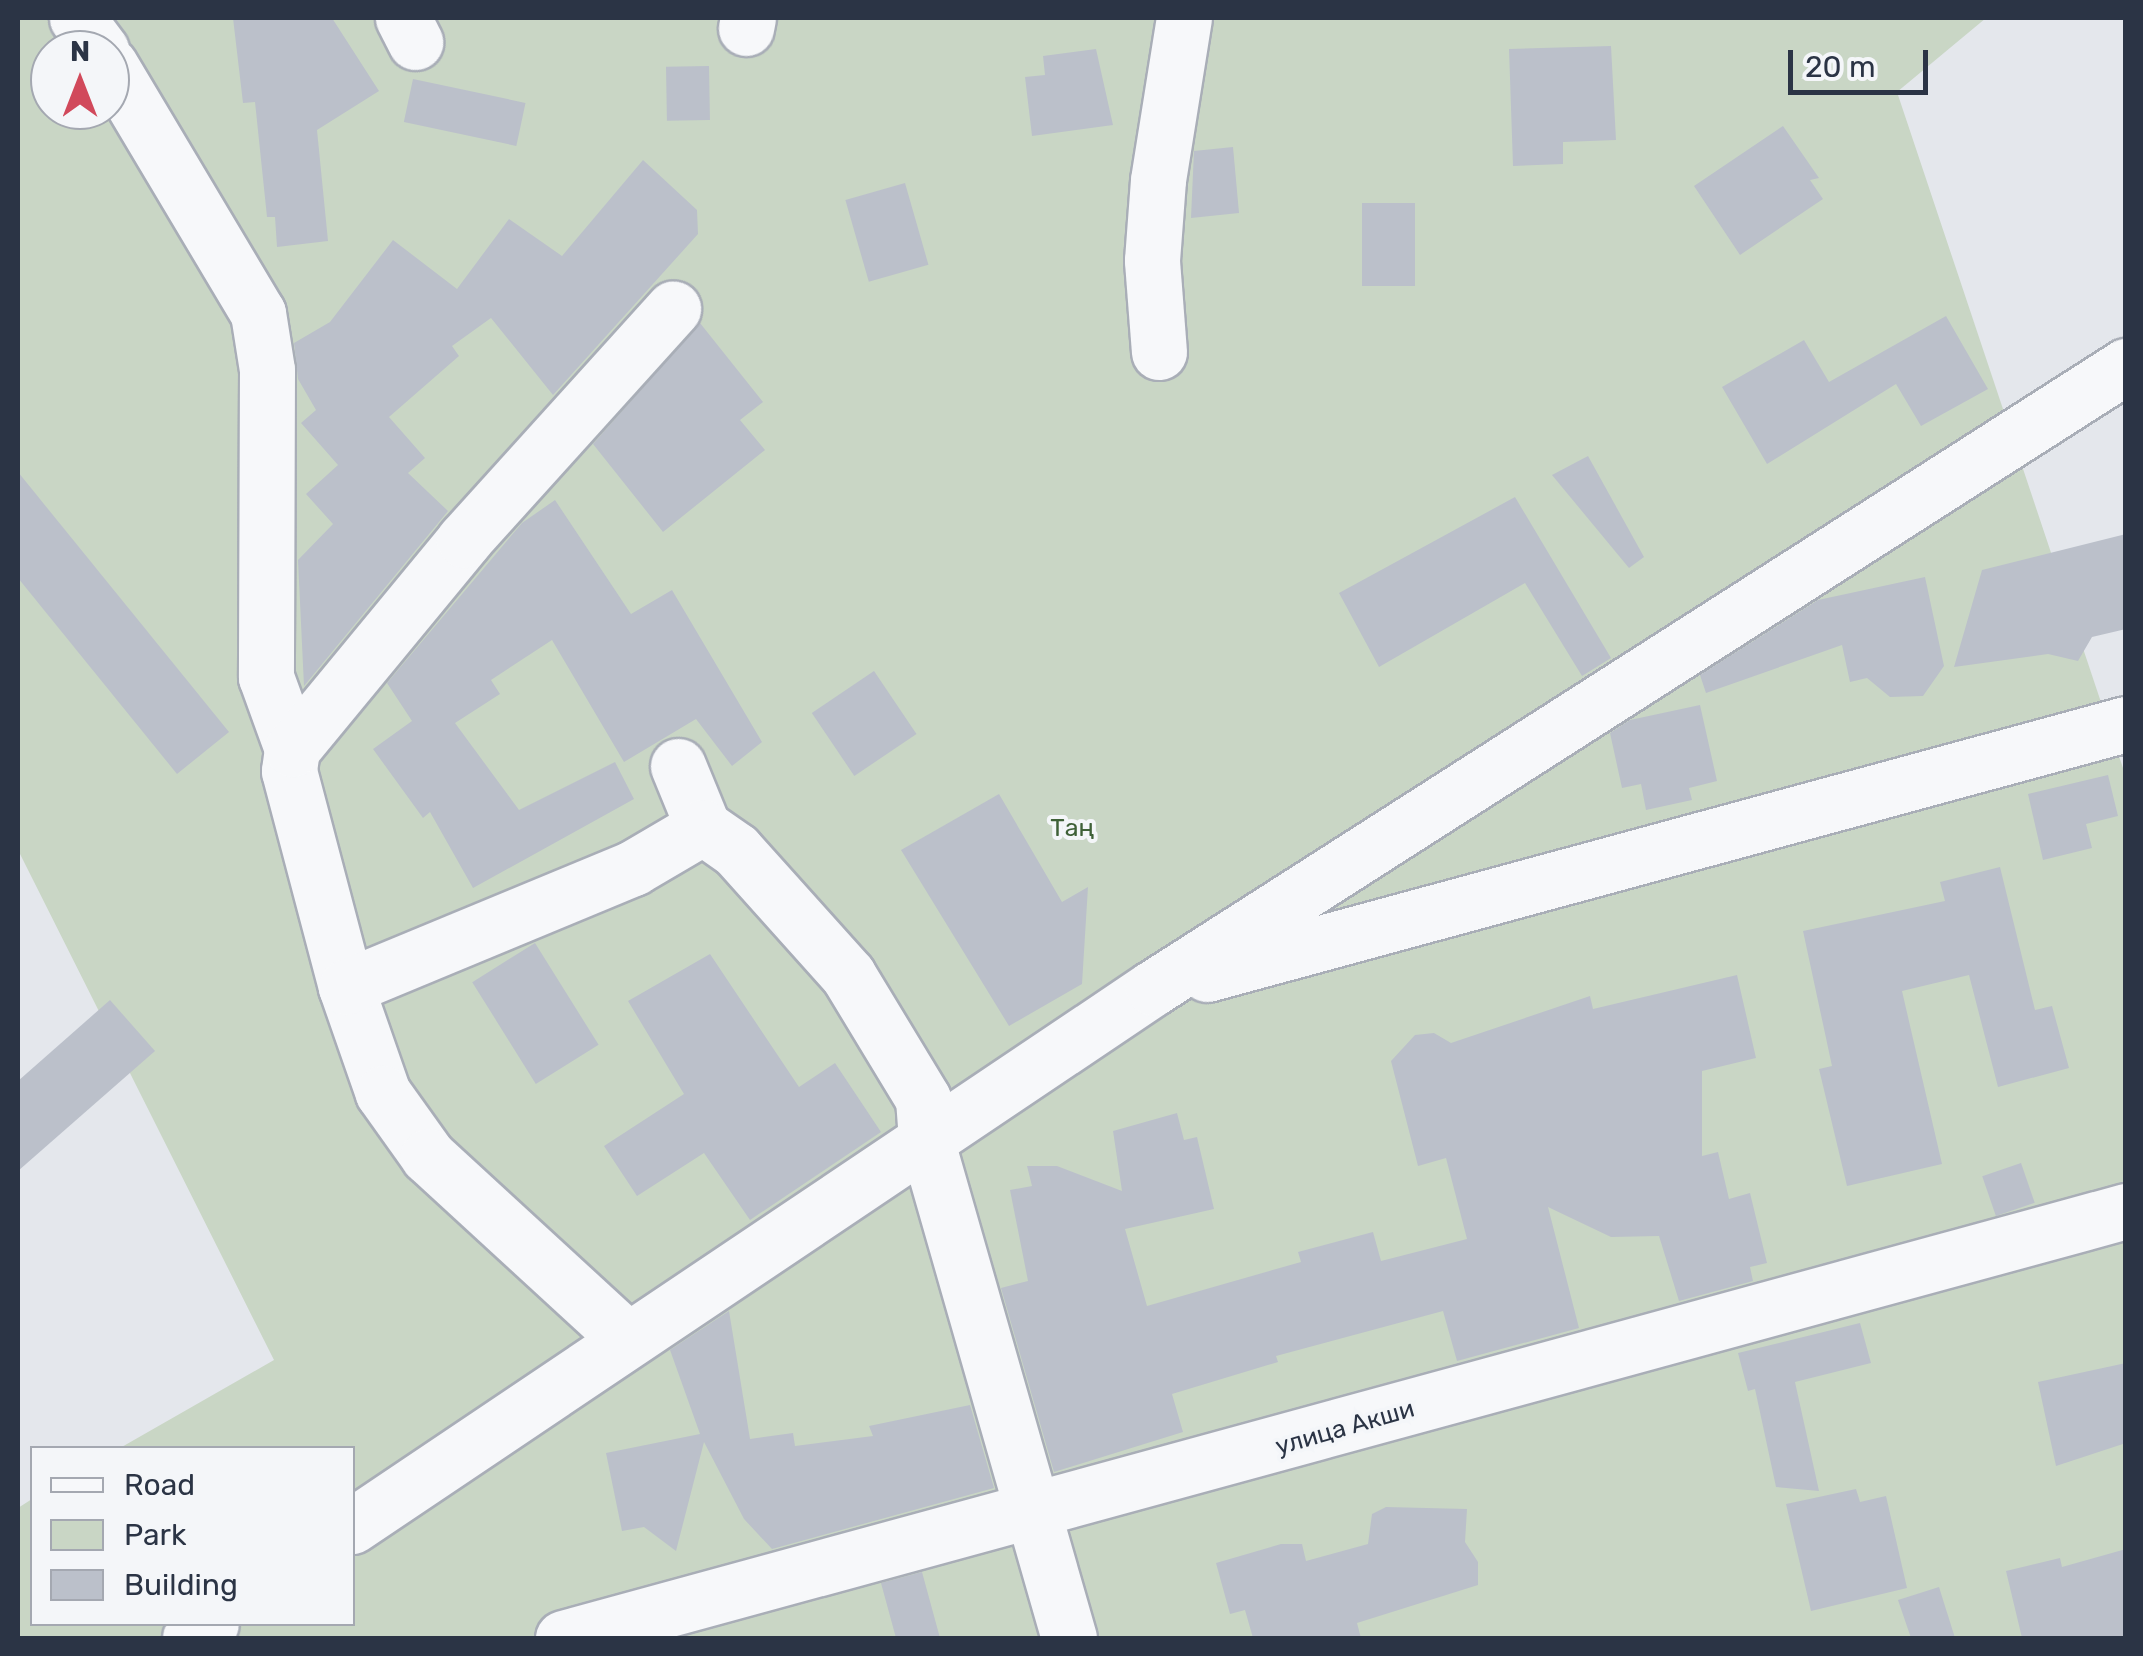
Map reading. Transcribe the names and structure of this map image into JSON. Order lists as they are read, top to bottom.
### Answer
{
  "streets": {
    "street": ["улица Акши"]
  },
  "parks": ["Таң"],
  "legend": ["Road", "Park", "Building"],
  "scale_bar": "20 m",
  "north": "top"
}
